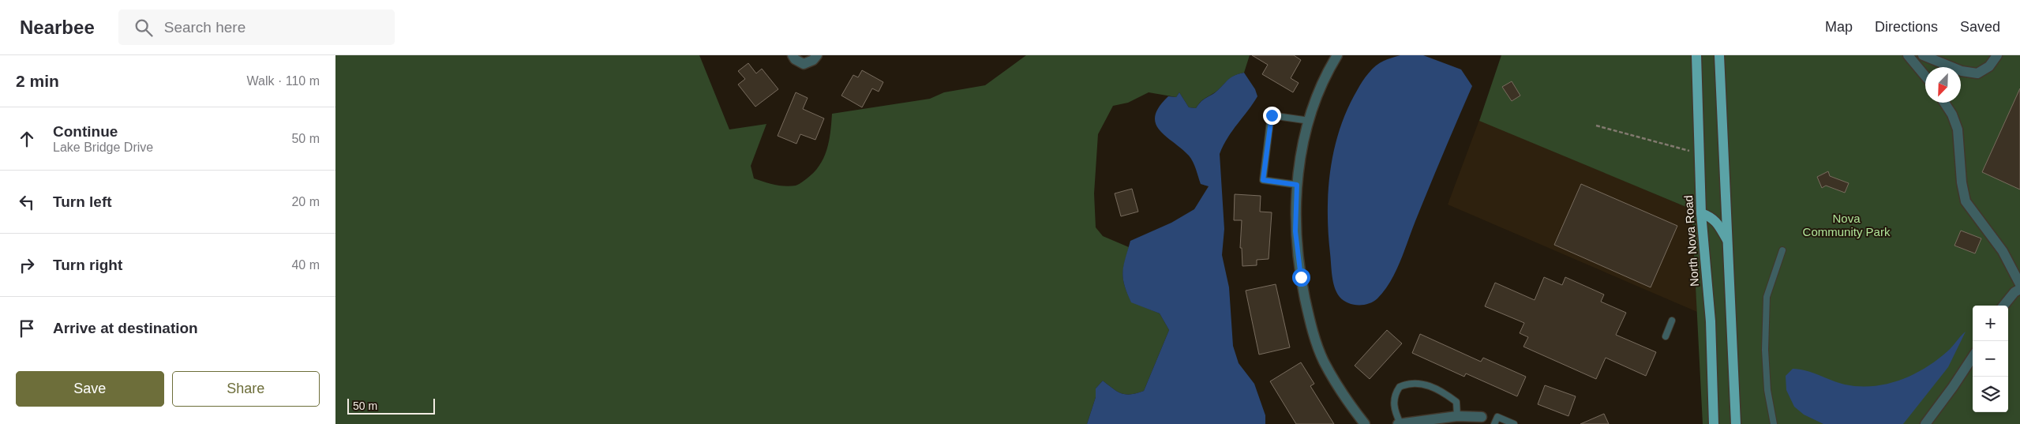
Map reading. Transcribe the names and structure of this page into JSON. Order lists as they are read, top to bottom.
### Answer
{
  "streets": {
    "main road": ["North Nova Road"]
  },
  "parks": ["Nova Community Park"],
  "scale_bar": "50 m",
  "north": "bottom left",
  "page": {
    "header": "Nearbee",
    "search": "Search here",
    "nav": ["Map", "Directions", "Saved"],
    "heading": ["2 min", "Walk · 110 m"],
    "list": [
      ["Continue", "Lake Bridge Drive", "50 m"],
      ["Turn left", "20 m"],
      ["Turn right", "40 m"],
      "Arrive at destination"
    ],
    "map_buttons": ["+", "−"],
    "buttons": ["Save", "Share"],
    "scale": "50 m"
  }
}
